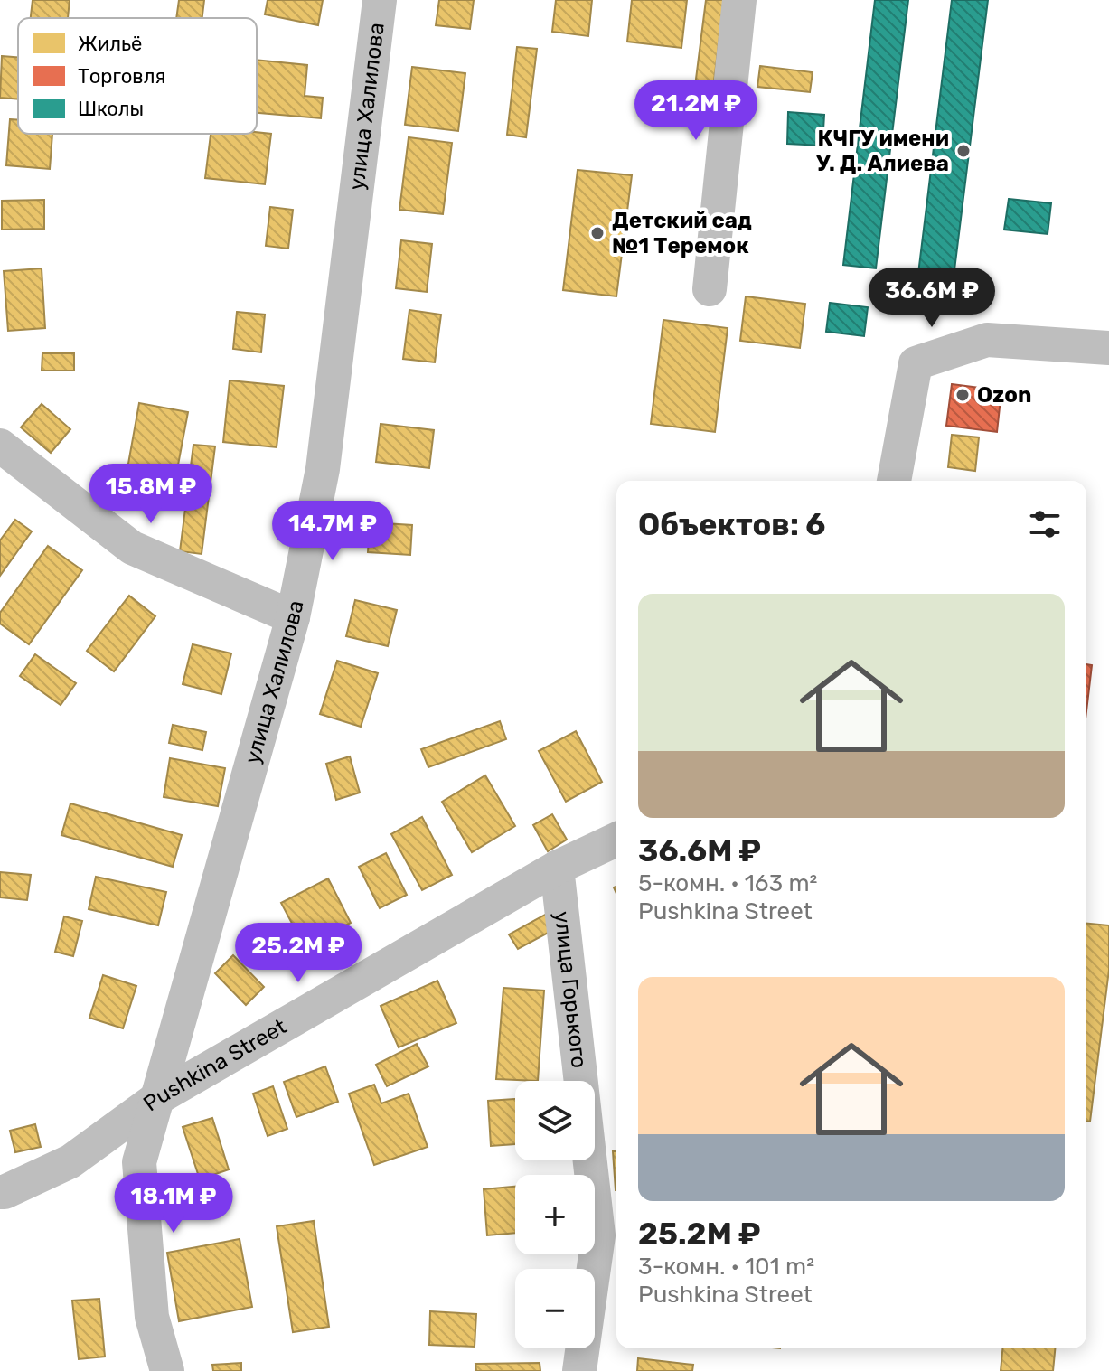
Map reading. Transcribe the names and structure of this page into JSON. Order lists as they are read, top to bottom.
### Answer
{
  "streets": {
    "street": ["улица Халилова", "улица Горького", "Pushkina Street"]
  },
  "crossings": [
    ["улица Халилова", "Pushkina Street"],
    ["улица Горького", "Pushkina Street"]
  ],
  "places": ["КЧГУ имени У. Д. Алиева", "Детский сад №1 Теремок", "Ozon"],
  "legend": ["Жильё", "Торговля", "Школы"],
  "page": {
    "price": [
      "21.2M ₽",
      "36.6M ₽",
      "15.8M ₽",
      "14.7M ₽",
      "25.2M ₽",
      "18.1M ₽"
    ],
    "heading": "Объектов: 6",
    "list": [
      {
        "name": "36.6M ₽",
        "note": "5-комн. · 163 m² · Pushkina Street"
      },
      {
        "name": "25.2M ₽",
        "note": "3-комн. · 101 m² · Pushkina Street"
      }
    ],
    "map_buttons": ["+", "−"]
  }
}
